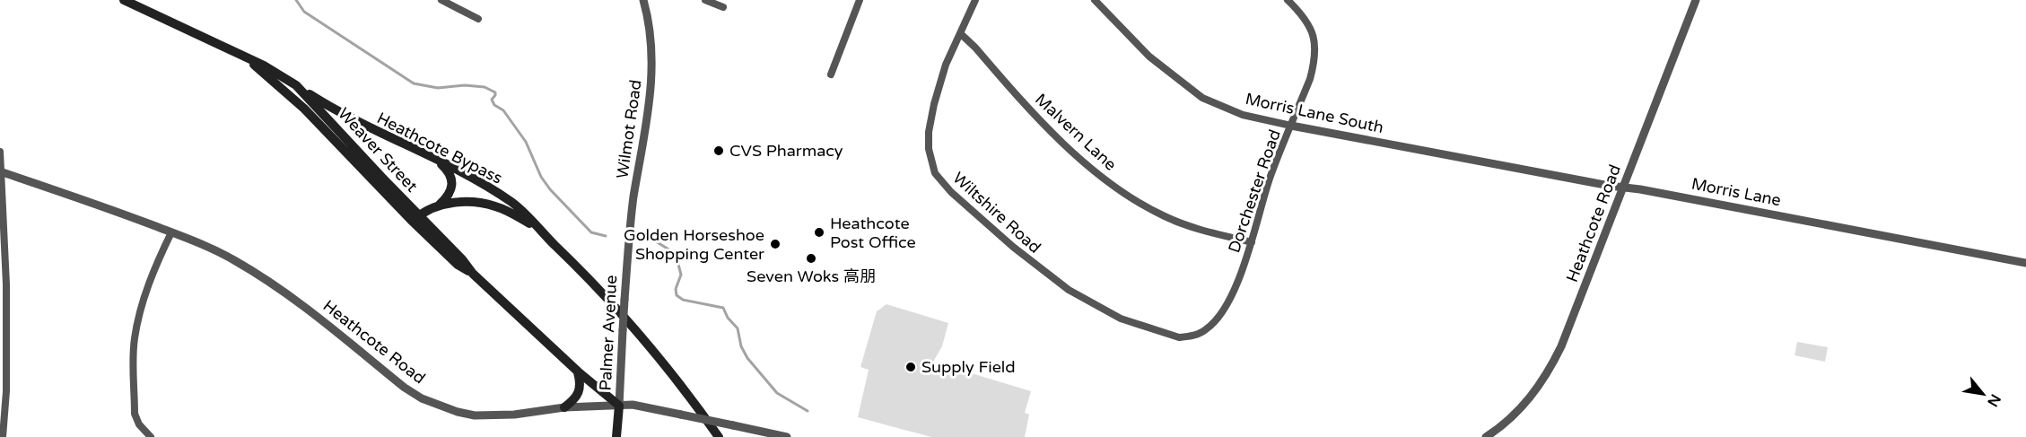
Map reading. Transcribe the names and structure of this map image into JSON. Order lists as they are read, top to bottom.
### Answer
{
  "streets": {
    "main road": ["Heathcote Bypass", "Weaver Street", "Palmer Avenue"],
    "street": [
      "Morris Lane South",
      "Wilmot Road",
      "Malvern Lane",
      "Dorchester Road",
      "Morris Lane",
      "Wiltshire Road",
      "Heathcote Road"
    ]
  },
  "crossings": [
    ["Morris Lane South", "Dorchester Road"],
    ["Morris Lane South", "Morris Lane"],
    ["Wilmot Road", "Palmer Avenue"],
    ["Malvern Lane", "Dorchester Road"],
    ["Malvern Lane", "Wiltshire Road"],
    ["Heathcote Bypass", "Weaver Street"],
    ["Weaver Street", "Heathcote Road"],
    ["Weaver Street", "Palmer Avenue"],
    ["Dorchester Road", "Wiltshire Road"],
    ["Morris Lane", "Heathcote Road"],
    ["Heathcote Road", "Palmer Avenue"]
  ],
  "places": [
    "CVS Pharmacy",
    "Heathcote Post Office",
    "Golden Horseshoe Shopping Center",
    "Seven Woks 高朋",
    "Supply Field"
  ],
  "north": "bottom right"
}
